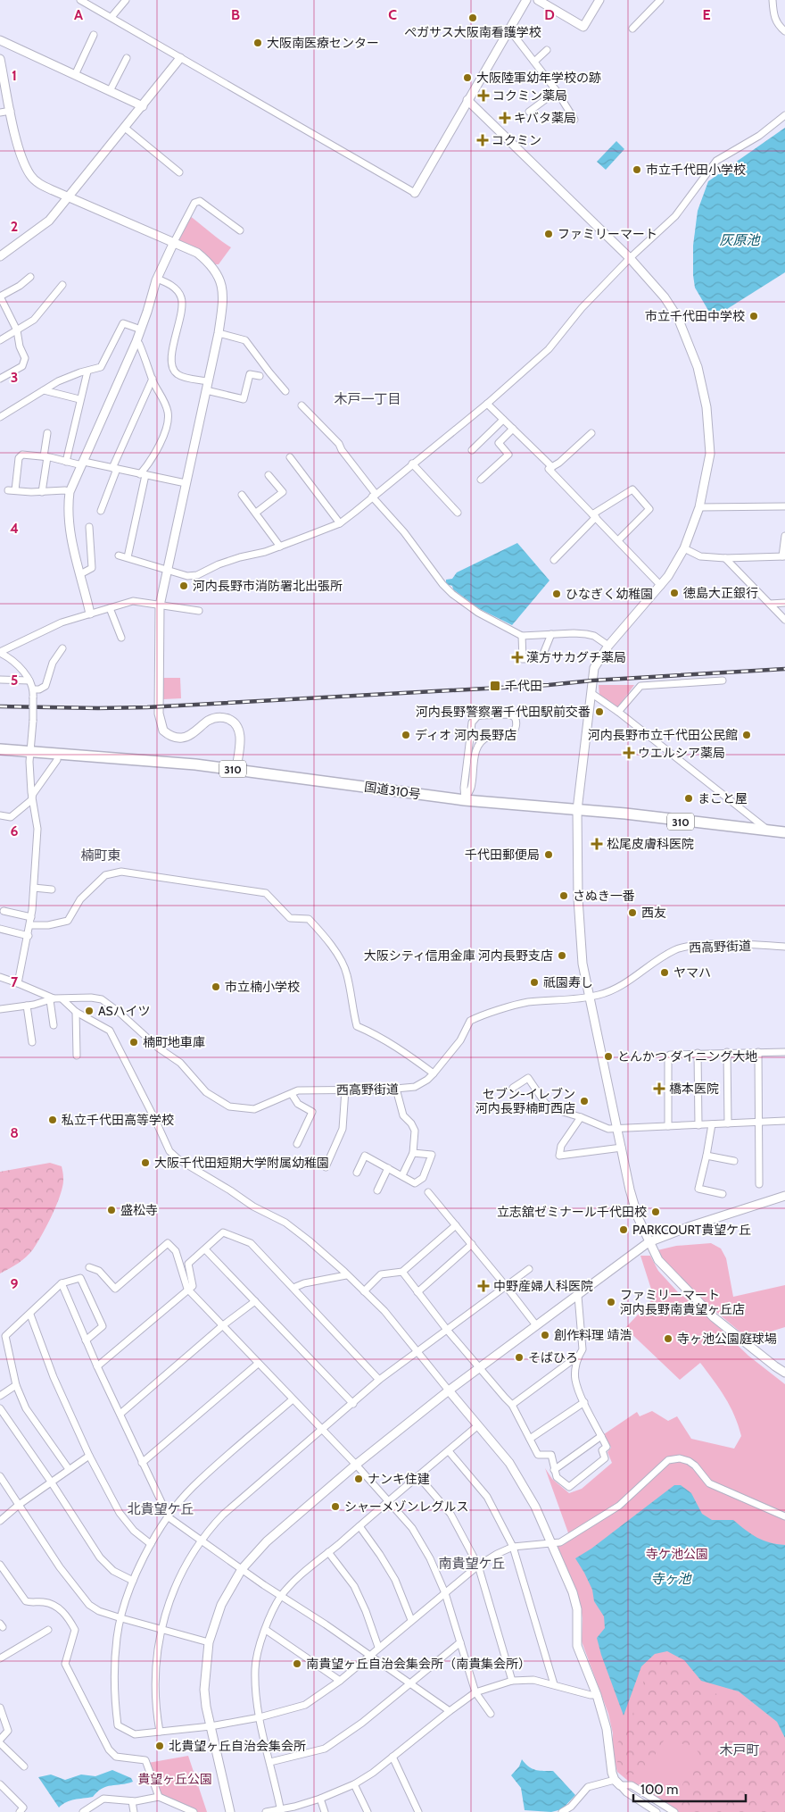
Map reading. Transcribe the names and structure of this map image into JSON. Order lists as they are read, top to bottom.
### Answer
{
  "streets": {
    "highway": ["310", "国道310号"],
    "street": ["西高野街道"]
  },
  "districts": [
    "木戸一丁目",
    "楠町東",
    "北貴望ケ丘",
    "南貴望ケ丘",
    "木戸町"
  ],
  "water": ["灰原池", "寺ヶ池"],
  "parks": ["寺ケ池公園", "貴望ヶ丘公園"],
  "places": {
    "other": [
      "ぺガサス大阪南看護学校",
      "大阪南医療センター",
      "大阪陸軍幼年学校の跡",
      "市立千代田小学校",
      "ファミリーマート",
      "市立千代田中学校",
      "河内長野市消防署北出張所",
      "徳島大正銀行",
      "ひなぎく幼稚園",
      "河内長野警察署千代田駅前交番",
      "ディオ 河内長野店",
      "河内長野市立千代田公民館",
      "まこと屋",
      "千代田郵便局",
      "さぬき一番",
      "西友",
      "大阪シティ信用金庫 河内長野支店",
      "ヤマハ",
      "祇園寿し",
      "市立楠小学校",
      "ASハイツ",
      "楠町地車庫",
      "とんかつ ダイニング大地",
      "セブン-イレブン 河内長野楠町西店",
      "私立千代田高等学校",
      "大阪千代田短期大学附属幼稚園",
      "盛松寺",
      "立志舘ゼミナール千代田校",
      "PARKCOURT貴望ケ丘",
      "ファミリーマート 河内長野南貴望ヶ丘店",
      "創作料理 靖浩",
      "寺ヶ池公園庭球場",
      "そばひろ",
      "ナンキ住建",
      "シャーメゾンレグルス",
      "南貴望ヶ丘自治会集会所（南貴集会所）",
      "北貴望ヶ丘自治会集会所"
    ],
    "health": [
      "コクミン薬局",
      "キバタ薬局",
      "コクミン",
      "漢方サカグチ薬局",
      "ウエルシア薬局",
      "松尾皮膚科医院",
      "橋本医院",
      "中野産婦人科医院"
    ],
    "transit": ["千代田"]
  },
  "scale_bar": "100 m",
  "grid": {
    "columns": [
      "A",
      "B",
      "C",
      "D",
      "E"
    ],
    "rows": [
      "1",
      "2",
      "3",
      "4",
      "5",
      "6",
      "7",
      "8",
      "9"
    ]
  }
}
